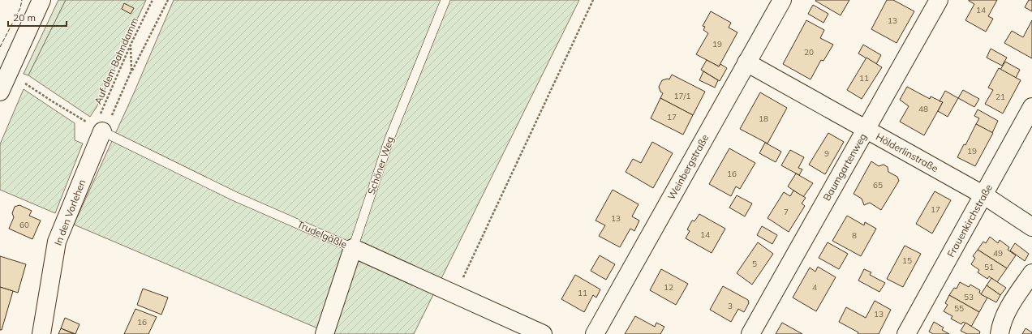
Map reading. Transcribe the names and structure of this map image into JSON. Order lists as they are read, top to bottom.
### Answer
{
  "streets": {
    "street": [
      "Hölderlinstraße",
      "Schöner Weg",
      "Weinbergstraße",
      "Baumgartenweg",
      "In den Vorlehen",
      "Frauenkirchstraße",
      "Trudelgäßle"
    ],
    "path": ["Auf dem Bahndamm"]
  },
  "crossings": [
    ["Auf dem Bahndamm", "In den Vorlehen"],
    ["Auf dem Bahndamm", "Trudelgäßle"],
    ["Hölderlinstraße", "Weinbergstraße"],
    ["Hölderlinstraße", "Baumgartenweg"],
    ["Hölderlinstraße", "Frauenkirchstraße"],
    ["Schöner Weg", "Trudelgäßle"],
    ["In den Vorlehen", "Trudelgäßle"]
  ],
  "house_numbers": [
    "14",
    "13",
    "19",
    "20",
    "11",
    "17/1",
    "21",
    "48",
    "17",
    "18",
    "19",
    "9",
    "16",
    "65",
    "17",
    "7",
    "13",
    "60",
    "14",
    "8",
    "49",
    "15",
    "5",
    "51",
    "12",
    "4",
    "11",
    "53",
    "3",
    "55",
    "13",
    "16"
  ],
  "scale_bar": "20 m"
}
